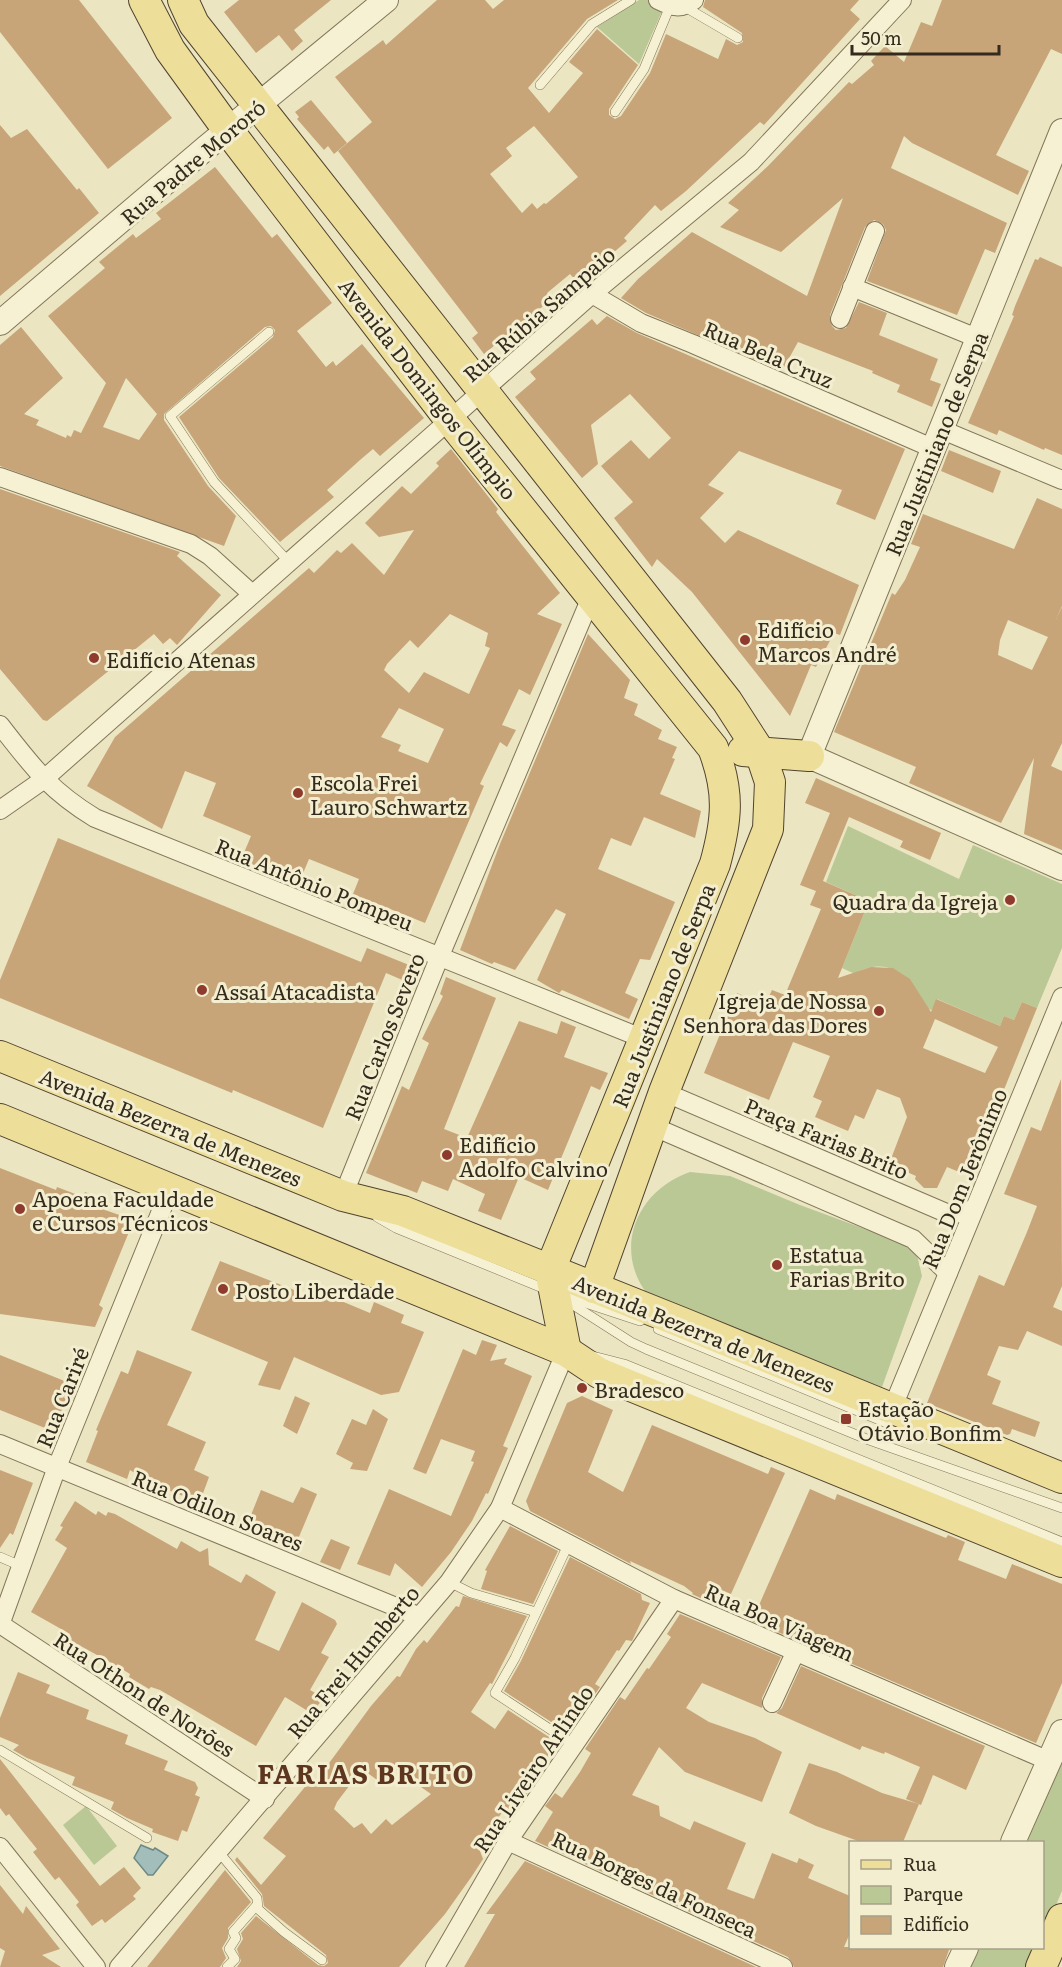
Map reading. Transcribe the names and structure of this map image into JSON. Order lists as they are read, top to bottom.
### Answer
{
  "streets": {
    "main road": ["Avenida Domingos Olímpio", "Rua Justiniano de Serpa", "Avenida Bezerra de Menezes"],
    "street": [
      "Rua Padre Mororó",
      "Rua Rúbia Sampaio",
      "Rua Bela Cruz",
      "Rua Antônio Pompeu",
      "Rua Carlos Severo",
      "Praça Farias Brito",
      "Rua Dom Jerônimo",
      "Rua Cariré",
      "Rua Odilon Soares",
      "Rua Boa Viagem",
      "Rua Frei Humberto",
      "Rua Othon de Norões",
      "Rua Liveiro Arlindo",
      "Rua Borges da Fonseca"
    ]
  },
  "crossings": [
    ["Rua Padre Mororó", "Avenida Domingos Olímpio"],
    ["Rua Rúbia Sampaio", "Rua Bela Cruz"],
    ["Rua Rúbia Sampaio", "Avenida Domingos Olímpio"],
    ["Rua Rúbia Sampaio", "Rua Antônio Pompeu"],
    ["Rua Bela Cruz", "Rua Justiniano de Serpa"],
    ["Avenida Domingos Olímpio", "Rua Justiniano de Serpa"],
    ["Avenida Domingos Olímpio", "Rua Carlos Severo"],
    ["Rua Justiniano de Serpa", "Rua Antônio Pompeu"],
    ["Rua Justiniano de Serpa", "Avenida Bezerra de Menezes"],
    ["Rua Justiniano de Serpa", "Praça Farias Brito"],
    ["Rua Antônio Pompeu", "Rua Carlos Severo"],
    ["Rua Carlos Severo", "Avenida Bezerra de Menezes"],
    ["Avenida Bezerra de Menezes", "Rua Dom Jerônimo"],
    ["Praça Farias Brito", "Rua Dom Jerônimo"],
    ["Rua Cariré", "Rua Odilon Soares"],
    ["Rua Cariré", "Rua Othon de Norões"],
    ["Rua Odilon Soares", "Rua Frei Humberto"],
    ["Rua Boa Viagem", "Rua Frei Humberto"],
    ["Rua Boa Viagem", "Rua Liveiro Arlindo"],
    ["Rua Frei Humberto", "Rua Othon de Norões"],
    ["Rua Liveiro Arlindo", "Rua Borges da Fonseca"]
  ],
  "districts": ["FARIAS BRITO"],
  "places": {
    "other": [
      "Edifício Marcos André",
      "Edifício Atenas",
      "Escola Frei Lauro Schwartz",
      "Quadra da Igreja",
      "Assaí Atacadista",
      "Igreja de Nossa Senhora das Dores",
      "Edifício Adolfo Calvino",
      "Apoena Faculdade e Cursos Técnicos",
      "Estatua Farias Brito",
      "Posto Liberdade",
      "Bradesco"
    ],
    "transit": ["Estação Otávio Bonfim"]
  },
  "legend": ["Rua", "Parque", "Edifício"],
  "scale_bar": "50 m"
}
